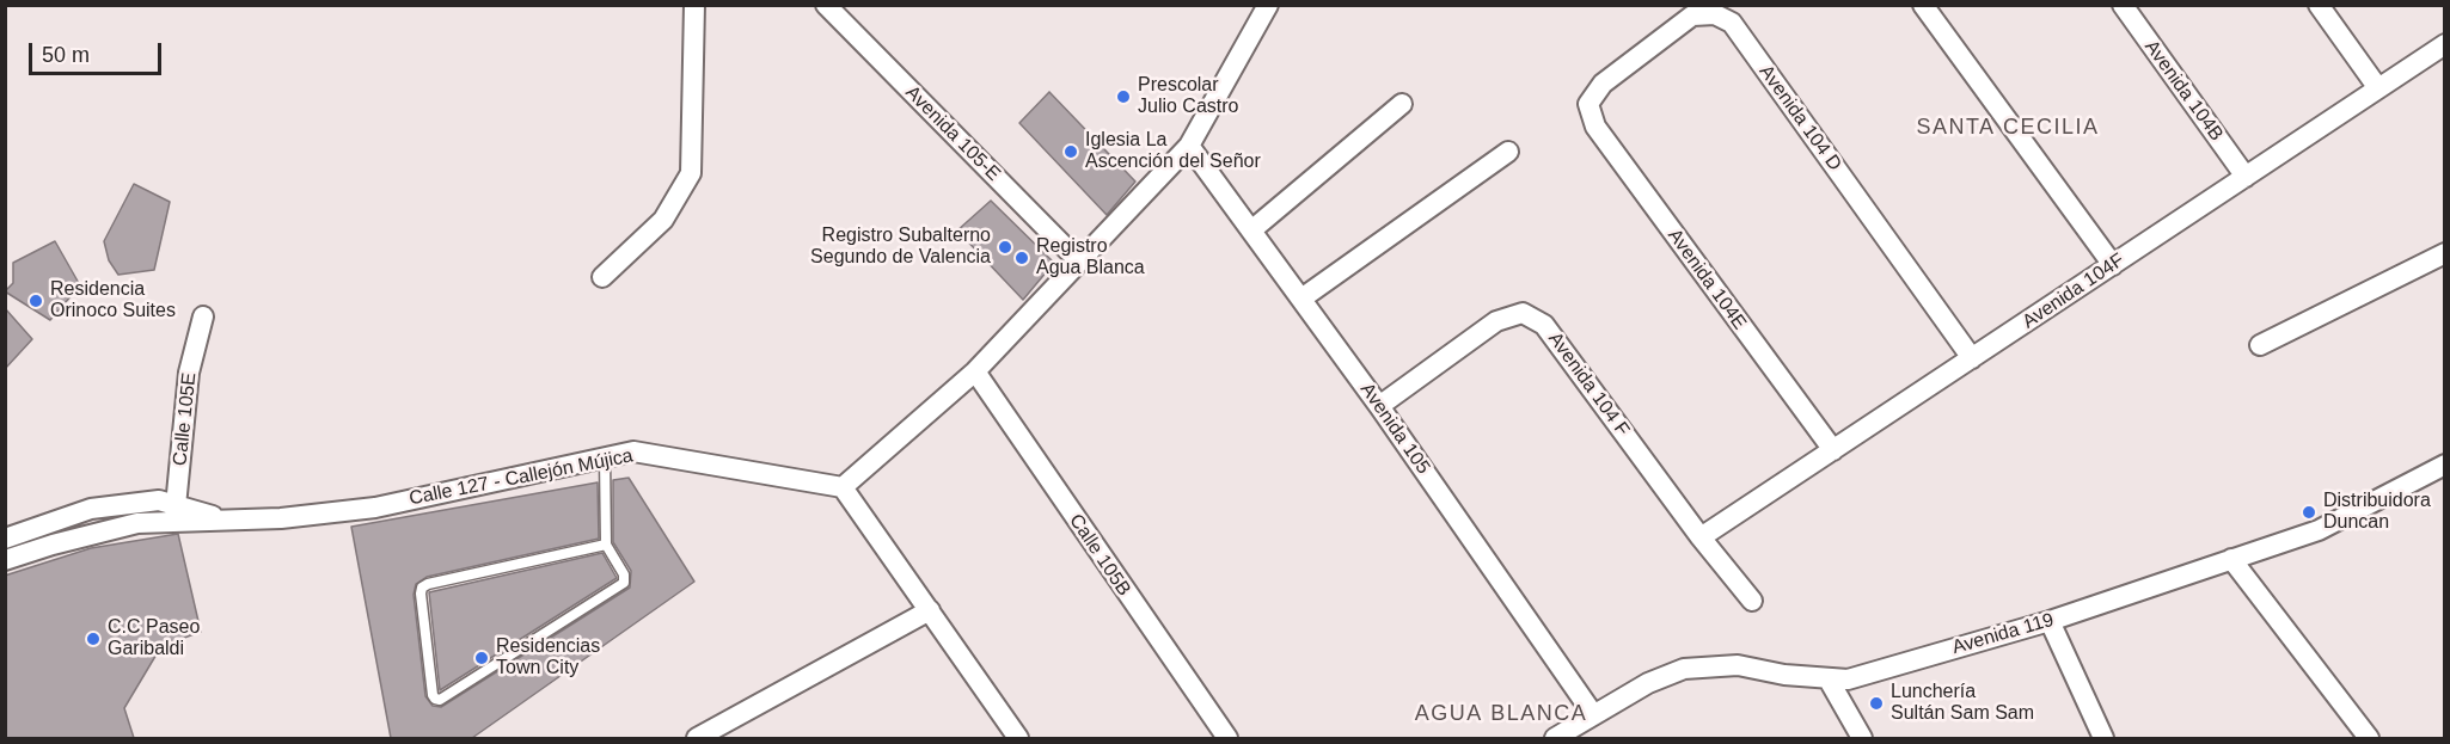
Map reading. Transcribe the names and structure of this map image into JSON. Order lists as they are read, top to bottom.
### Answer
{
  "streets": {
    "street": [
      "Avenida 104B",
      "Avenida 104 D",
      "Avenida 105-E",
      "Avenida 104E",
      "Avenida 104F",
      "Avenida 104 F",
      "Calle 105E",
      "Avenida 105",
      "Calle 127 - Callejón Mújica",
      "Calle 105B",
      "Avenida 119"
    ]
  },
  "crossings": [
    ["Avenida 104B", "Avenida 104F"],
    ["Avenida 104 D", "Avenida 104E"],
    ["Avenida 104 D", "Avenida 104F"],
    ["Avenida 104E", "Avenida 104F"],
    ["Avenida 104F", "Avenida 104 F"],
    ["Avenida 104 F", "Avenida 105"],
    ["Calle 105E", "Calle 127 - Callejón Mújica"],
    ["Avenida 105", "Avenida 119"]
  ],
  "districts": ["SANTA CECILIA", "AGUA BLANCA"],
  "places": [
    "Prescolar Julio Castro",
    "Iglesia La Ascención del Señor",
    "Registro Subalterno Segundo de Valencia",
    "Registro Agua Blanca",
    "Residencia Orinoco Suites",
    "Distribuidora Duncan",
    "C.C Paseo Garibaldi",
    "Residencias Town City",
    "Lunchería Sultán Sam Sam"
  ],
  "scale_bar": "50 m"
}
